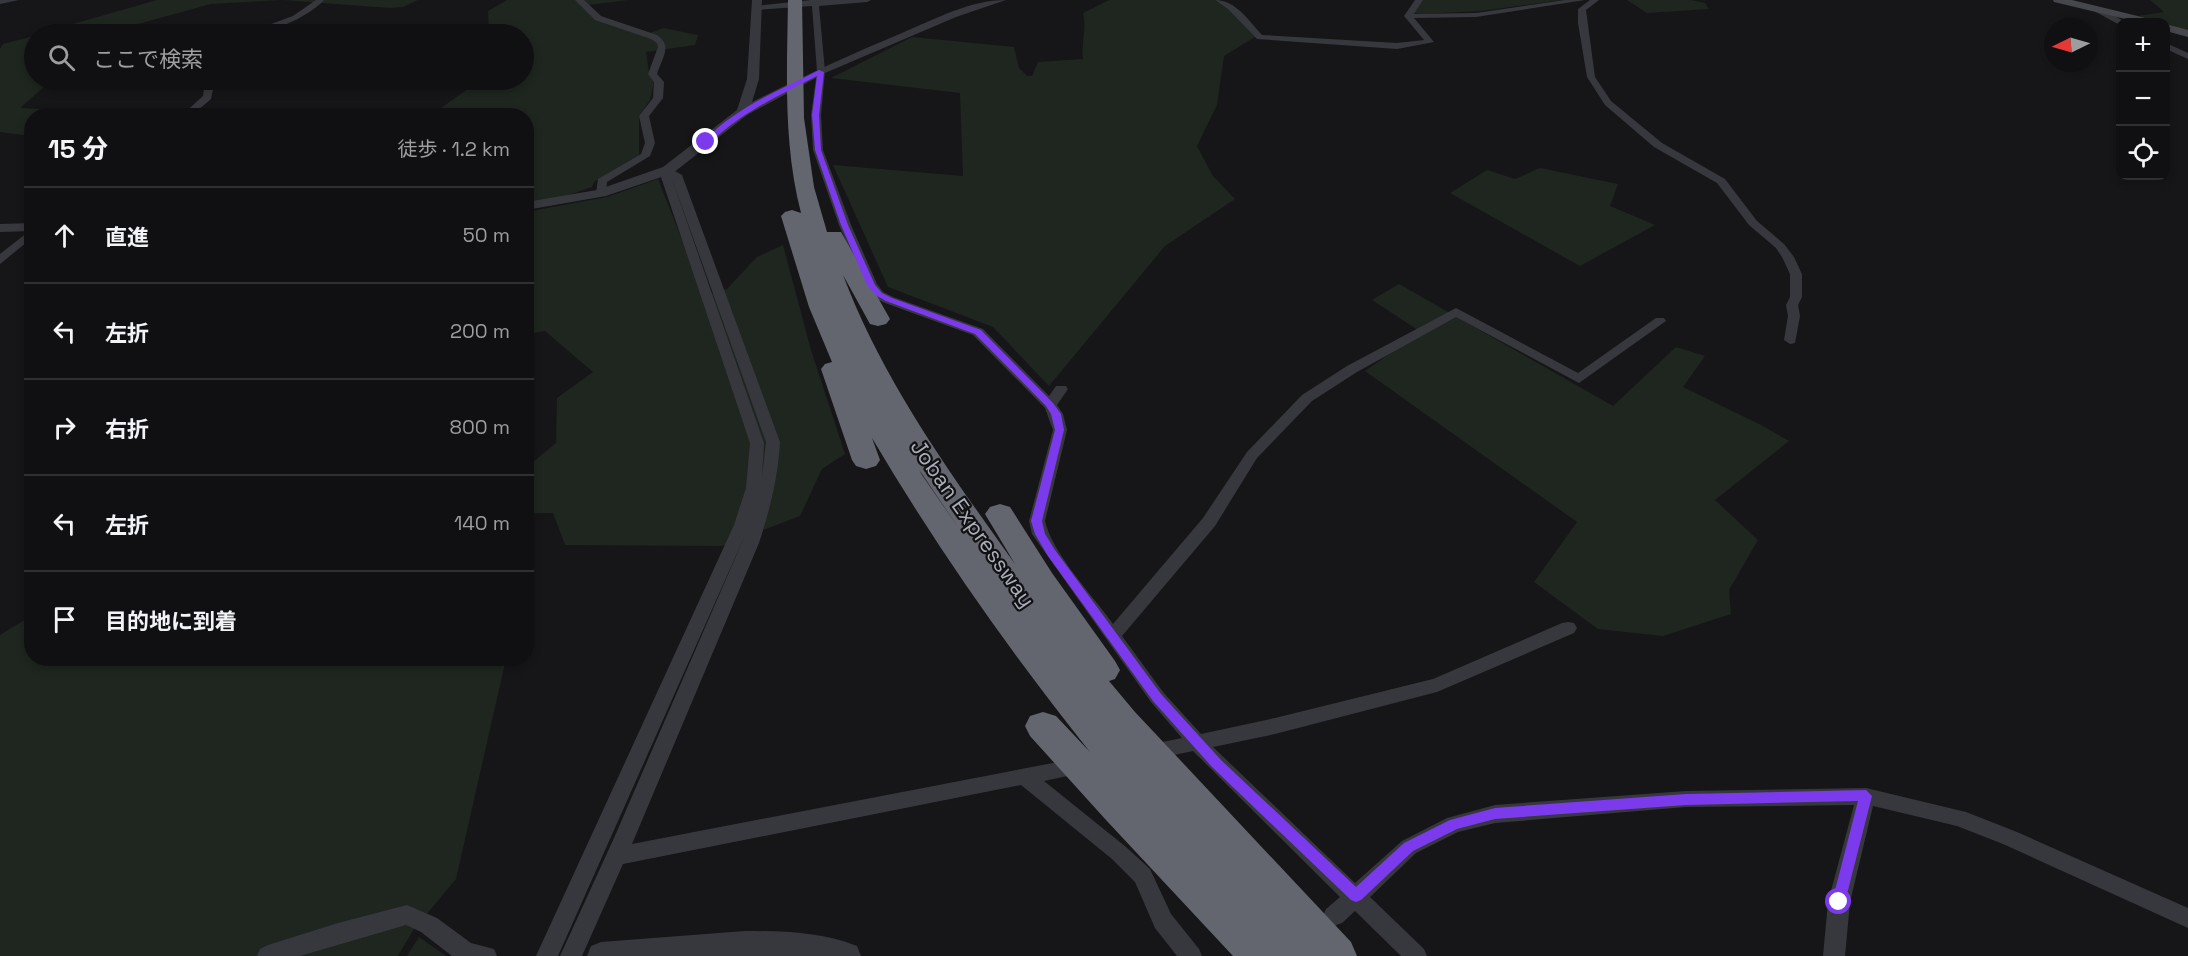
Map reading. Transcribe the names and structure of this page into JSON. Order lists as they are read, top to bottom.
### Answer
{
  "streets": {
    "highway": ["Joban Expressway"]
  },
  "north": "left",
  "page": {
    "map_buttons": ["+", "−"],
    "search": "ここで検索",
    "heading": ["15 分", "徒歩 · 1.2 km"],
    "list": [
      ["直進", "50 m"],
      ["左折", "200 m"],
      ["右折", "800 m"],
      ["左折", "140 m"],
      "目的地に到着"
    ]
  }
}
